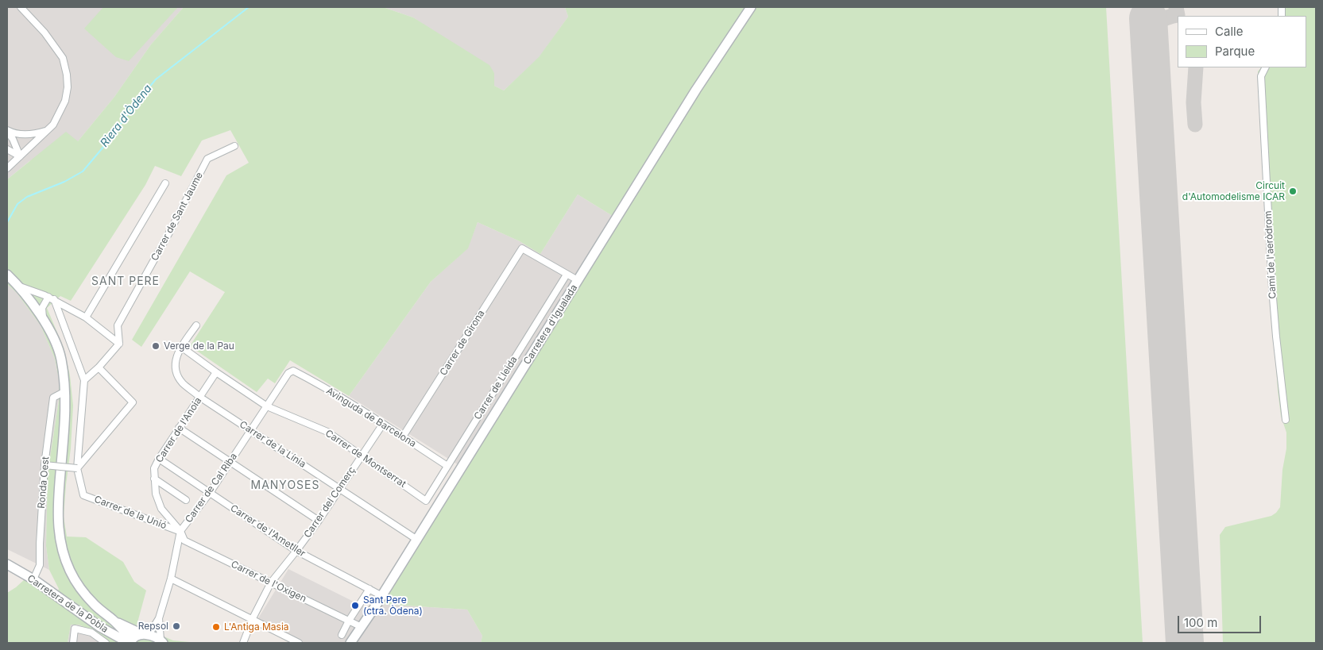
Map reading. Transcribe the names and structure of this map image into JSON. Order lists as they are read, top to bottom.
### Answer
{
  "streets": {
    "street": [
      "Carrer de Sant Jaume",
      "Camí de l'aeròdrom",
      "Carretera d'Igualada",
      "Carrer de Girona",
      "Carrer de Lleida",
      "Avinguda de Barcelona",
      "Carrer de l'Anoia",
      "Carrer de la Línia",
      "Carrer de Montserrat",
      "Ronda Oest",
      "Carrer de Cal Riba",
      "Carrer del Comerç",
      "Carrer de la Unió",
      "Carrer de l'Ametller",
      "Carrer de l'Oxigen",
      "Carretera de la Pobla"
    ]
  },
  "crossings": [
    ["Carretera d'Igualada", "Carrer de la Línia"],
    ["Carretera d'Igualada", "Carrer de l'Ametller"],
    ["Carretera d'Igualada", "Carrer de l'Oxigen"],
    ["Carrer de Girona", "Carrer de Lleida"],
    ["Carrer de Girona", "Avinguda de Barcelona"],
    ["Carrer de Lleida", "Avinguda de Barcelona"],
    ["Carrer de Lleida", "Carrer de Montserrat"],
    ["Avinguda de Barcelona", "Carrer de Cal Riba"],
    ["Avinguda de Barcelona", "Carrer del Comerç"],
    ["Carrer de l'Anoia", "Carrer de la Línia"],
    ["Carrer de l'Anoia", "Carrer de Montserrat"],
    ["Carrer de l'Anoia", "Carrer de Cal Riba"],
    ["Carrer de l'Anoia", "Carrer de la Unió"],
    ["Carrer de l'Anoia", "Carrer de l'Ametller"],
    ["Carrer de l'Anoia", "Carrer de l'Oxigen"],
    ["Carrer de la Línia", "Carrer de Montserrat"],
    ["Carrer de la Línia", "Carrer de Cal Riba"],
    ["Carrer de la Línia", "Carrer del Comerç"],
    ["Carrer de Montserrat", "Carrer de Cal Riba"],
    ["Carrer de Montserrat", "Carrer del Comerç"],
    ["Ronda Oest", "Carretera de la Pobla"],
    ["Carrer de Cal Riba", "Carrer de la Unió"],
    ["Carrer de Cal Riba", "Carrer de l'Ametller"],
    ["Carrer de Cal Riba", "Carrer de l'Oxigen"],
    ["Carrer del Comerç", "Carrer de l'Ametller"],
    ["Carrer del Comerç", "Carrer de l'Oxigen"],
    ["Carrer de la Unió", "Carrer de l'Oxigen"]
  ],
  "districts": ["SANT PERE", "MANYOSES"],
  "water": ["Riera d'Òdena"],
  "places": [
    "Circuit d'Automodelisme ICAR",
    "Verge de la Pau",
    "Sant Pere (ctra. Òdena)",
    "Repsol",
    "L'Antiga Masia"
  ],
  "legend": ["Calle", "Parque"],
  "scale_bar": "100 m"
}
